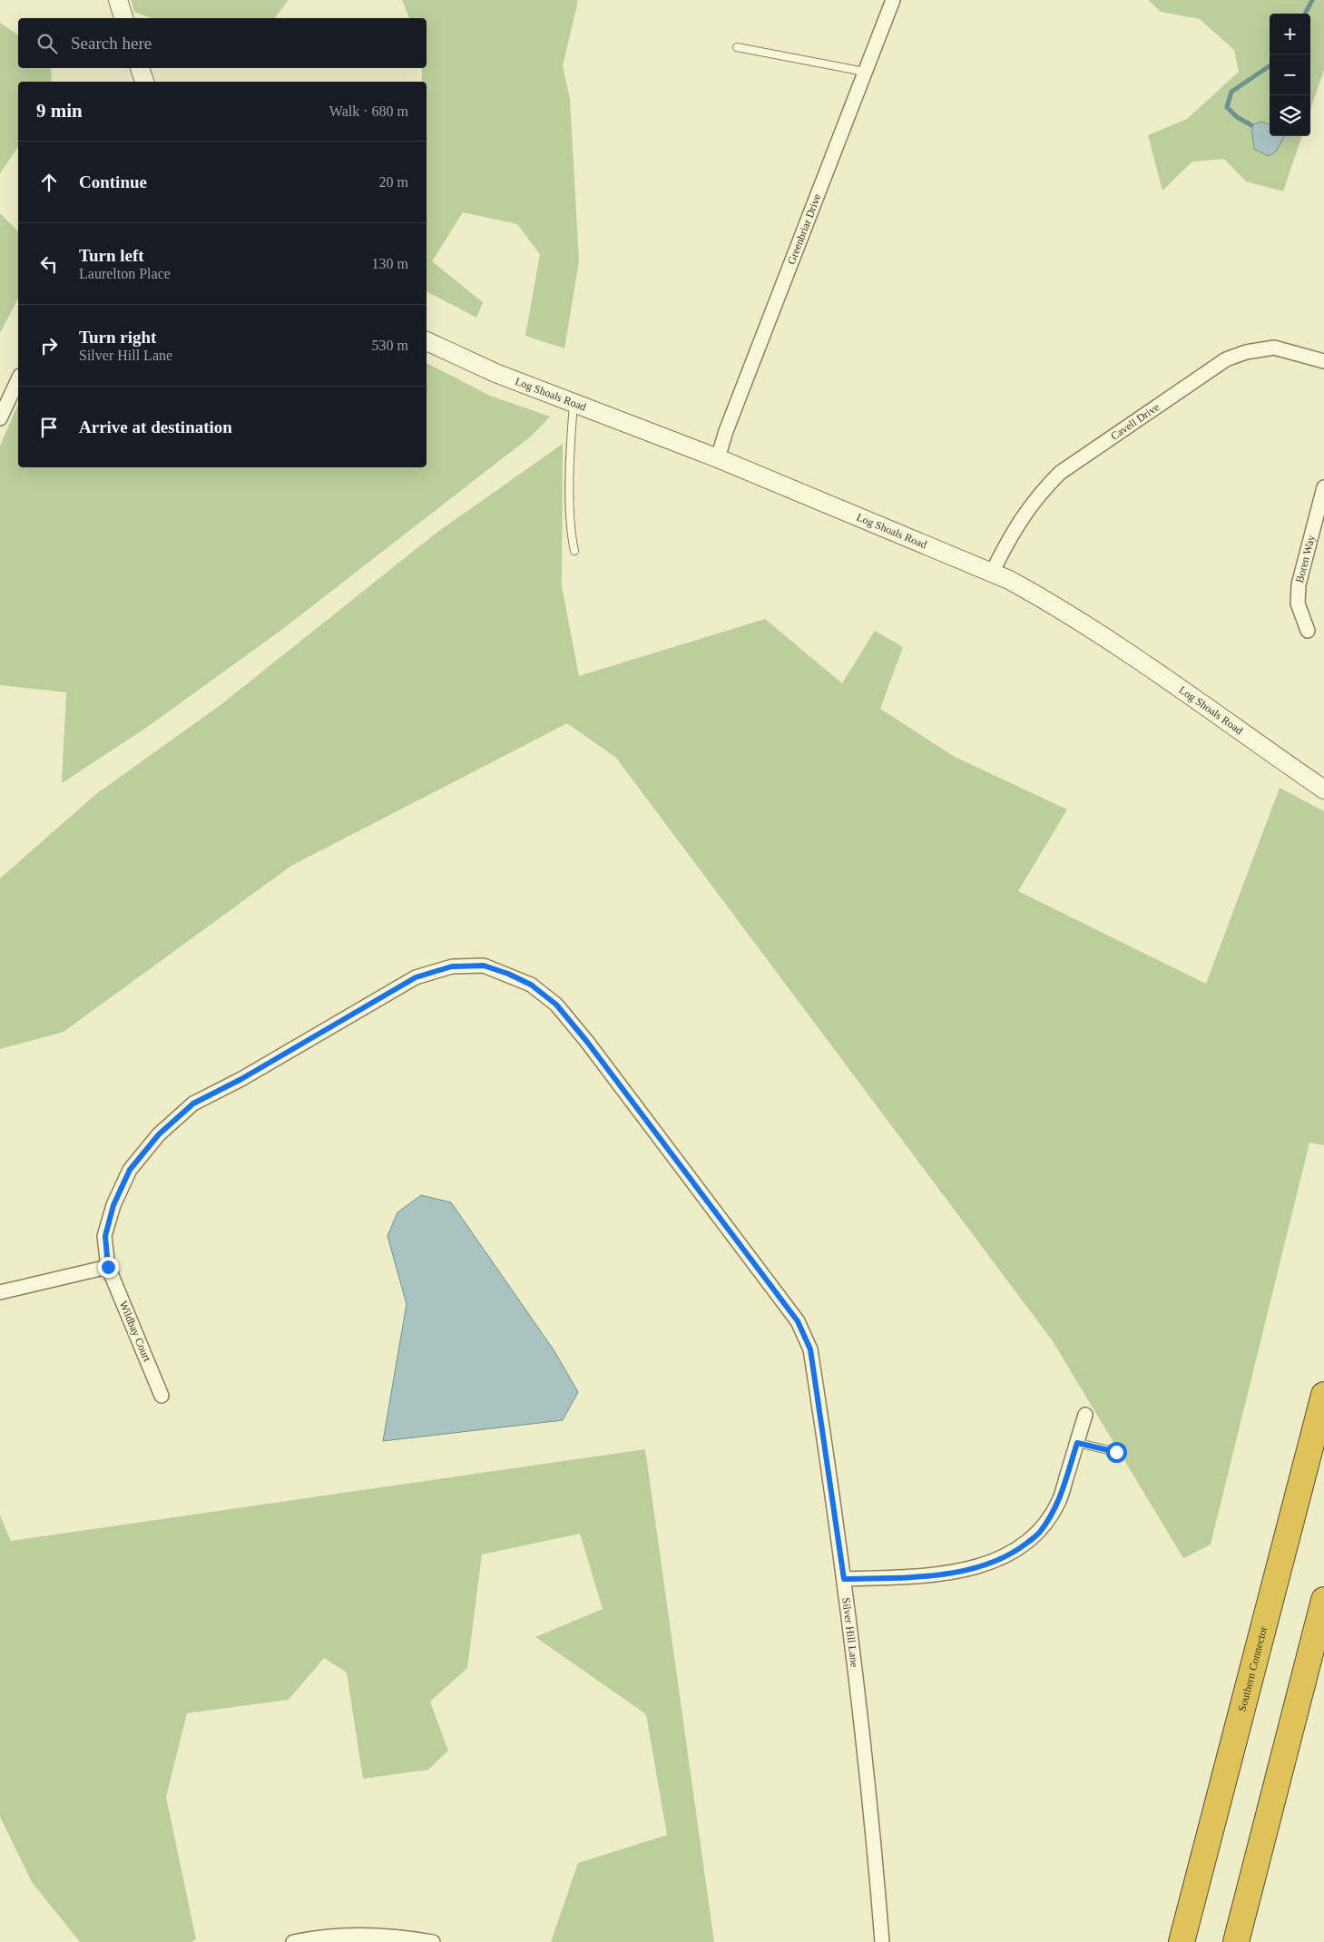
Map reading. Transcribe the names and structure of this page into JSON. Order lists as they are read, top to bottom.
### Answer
{
  "streets": {
    "highway": ["Southern Connector"],
    "street": [
      "Greenbriar Drive",
      "Log Shoals Road",
      "Cavell Drive",
      "Boren Way",
      "Wildbay Court",
      "Silver Hill Lane"
    ]
  },
  "crossings": [
    ["Greenbriar Drive", "Log Shoals Road"],
    ["Log Shoals Road", "Cavell Drive"],
    ["Wildbay Court", "Silver Hill Lane"]
  ],
  "page": {
    "map_buttons": ["+", "−"],
    "search": "Search here",
    "heading": ["9 min", "Walk · 680 m"],
    "list": [
      ["Continue", "20 m"],
      ["Turn left", "Laurelton Place", "130 m"],
      ["Turn right", "Silver Hill Lane", "530 m"],
      "Arrive at destination"
    ]
  }
}
